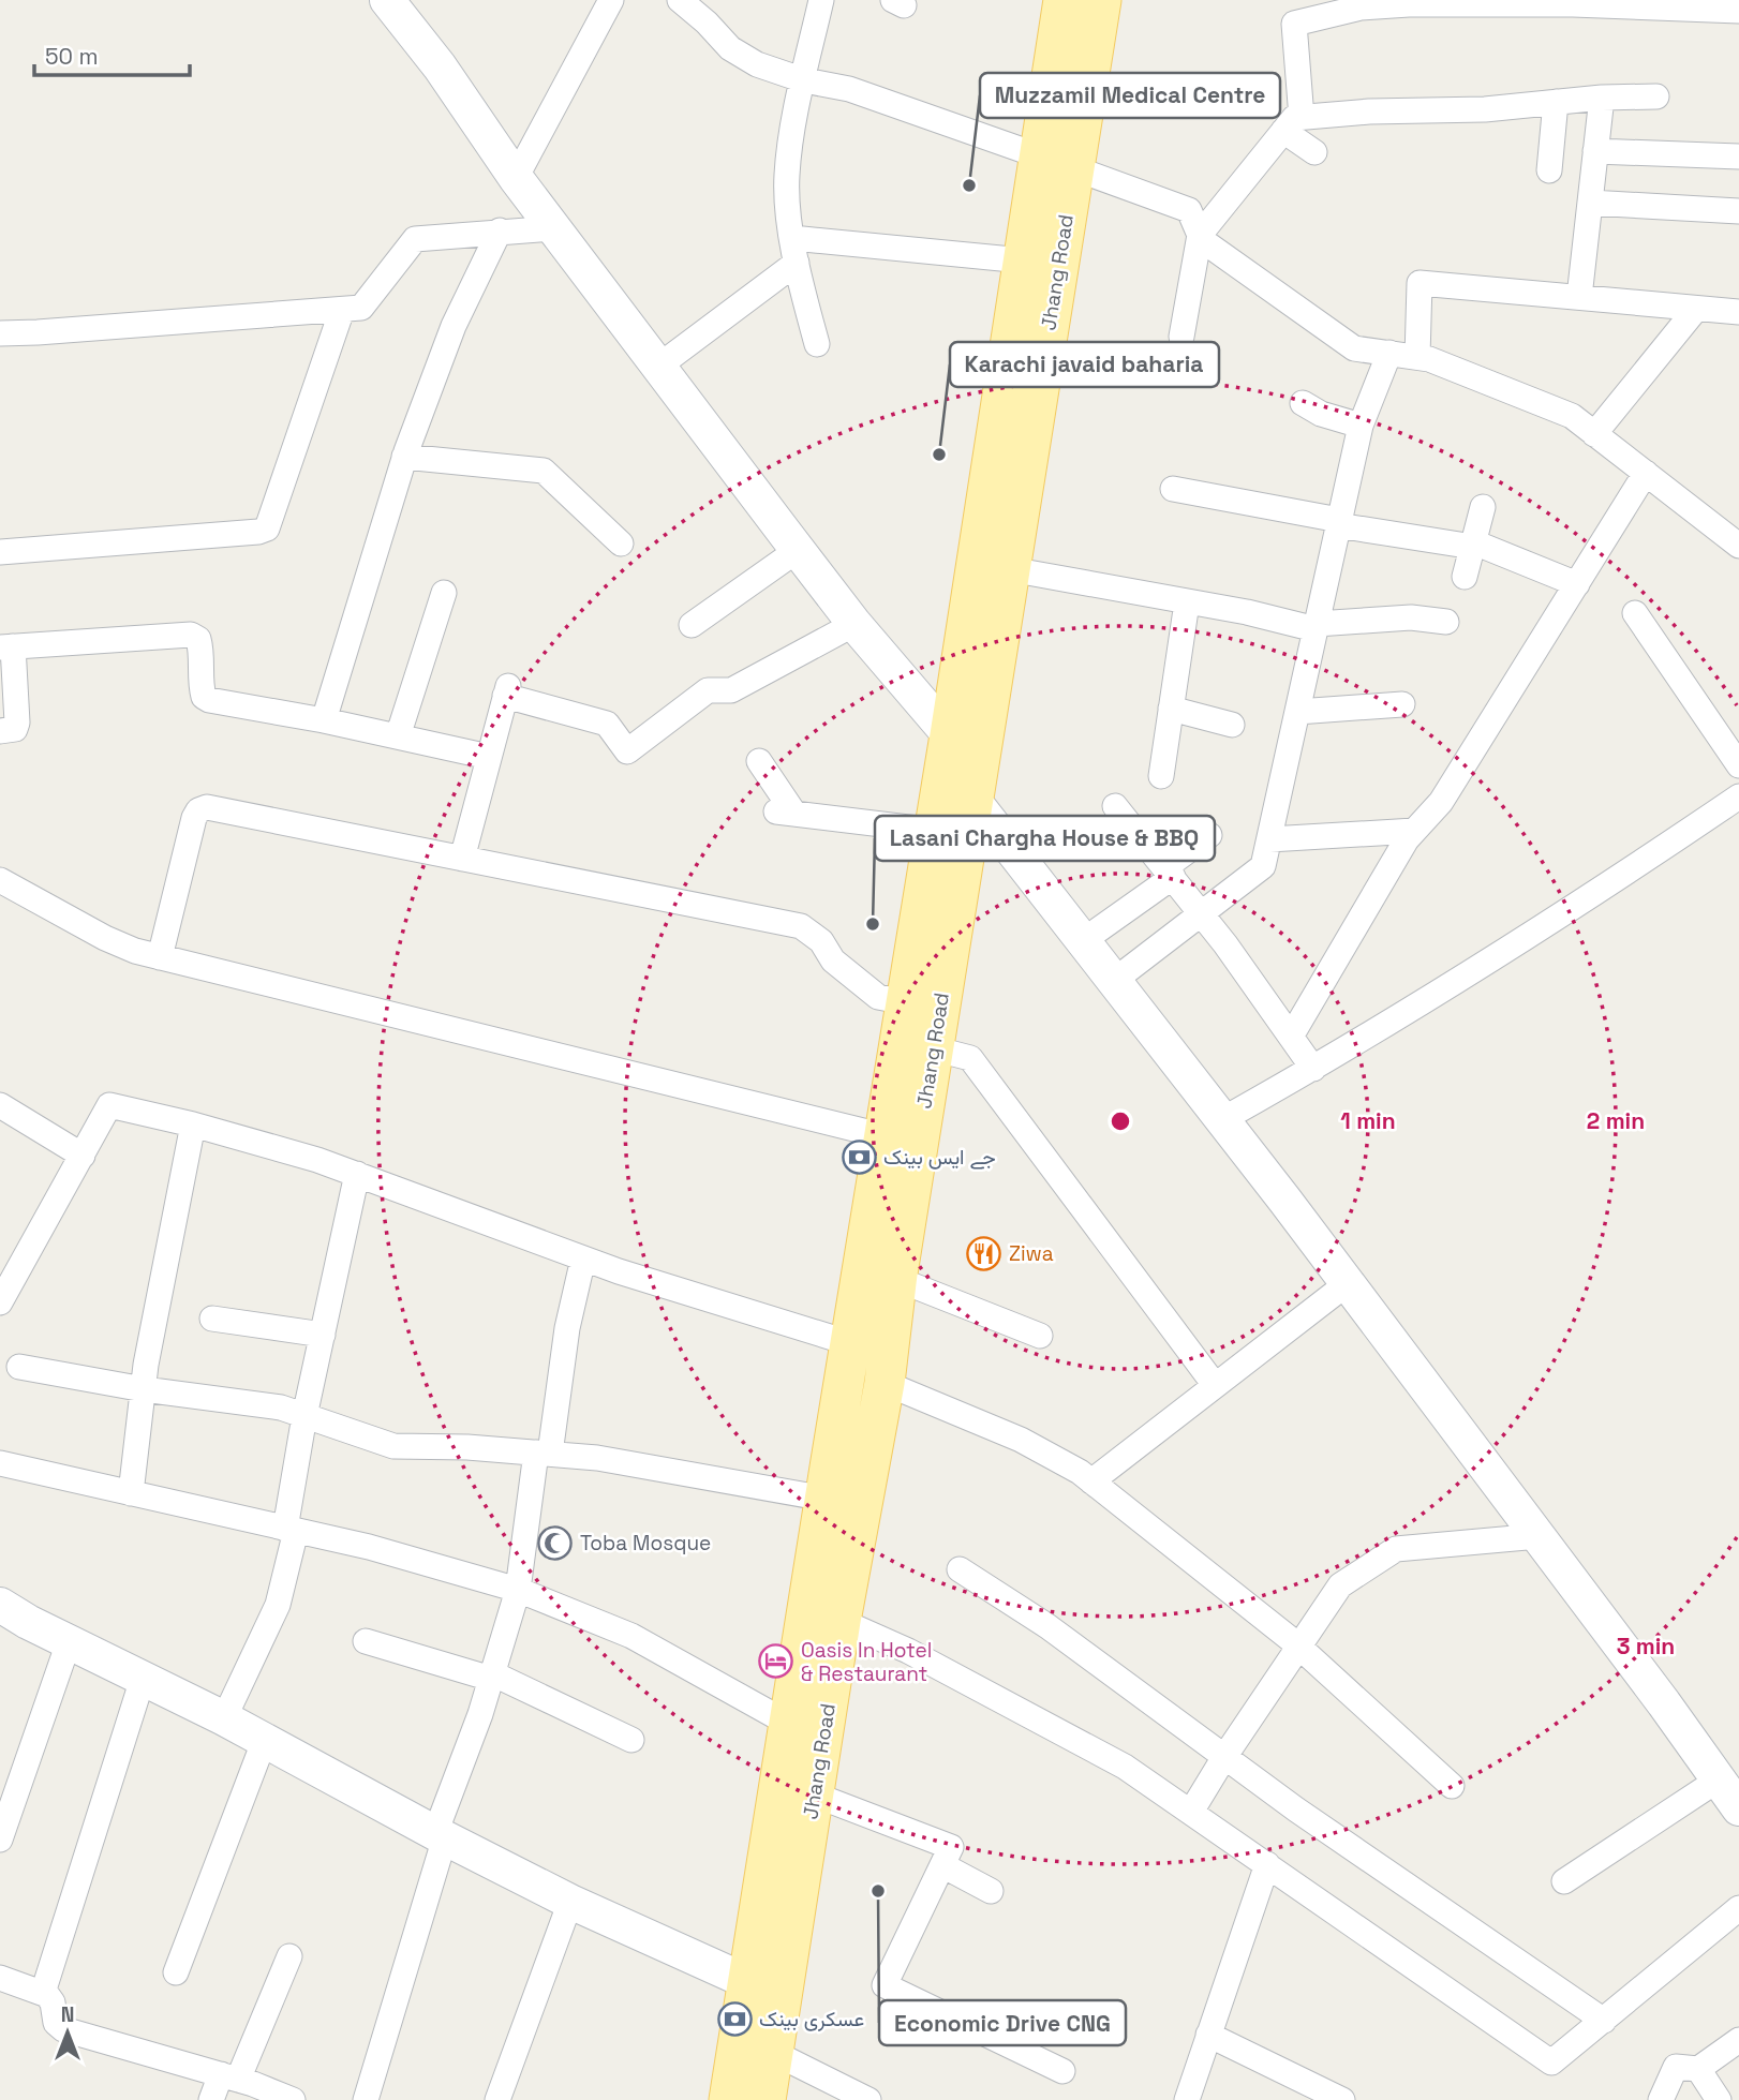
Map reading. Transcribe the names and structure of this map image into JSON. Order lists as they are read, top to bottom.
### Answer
{
  "streets": {
    "main road": ["Jhang Road"]
  },
  "places": {
    "other": [
      "Muzzamil Medical Centre",
      "Karachi javaid baharia",
      "Lasani Chargha House & BBQ",
      "Economic Drive CNG"
    ],
    "bank": ["جے ایس بینک", "عسکری بینک"],
    "restaurant": ["Ziwa"],
    "mosque": ["Toba Mosque"],
    "hotel": ["Oasis In Hotel & Restaurant"]
  },
  "scale_bar": "50 m",
  "north": "top",
  "rings": ["1 min", "2 min", "3 min"]
}
